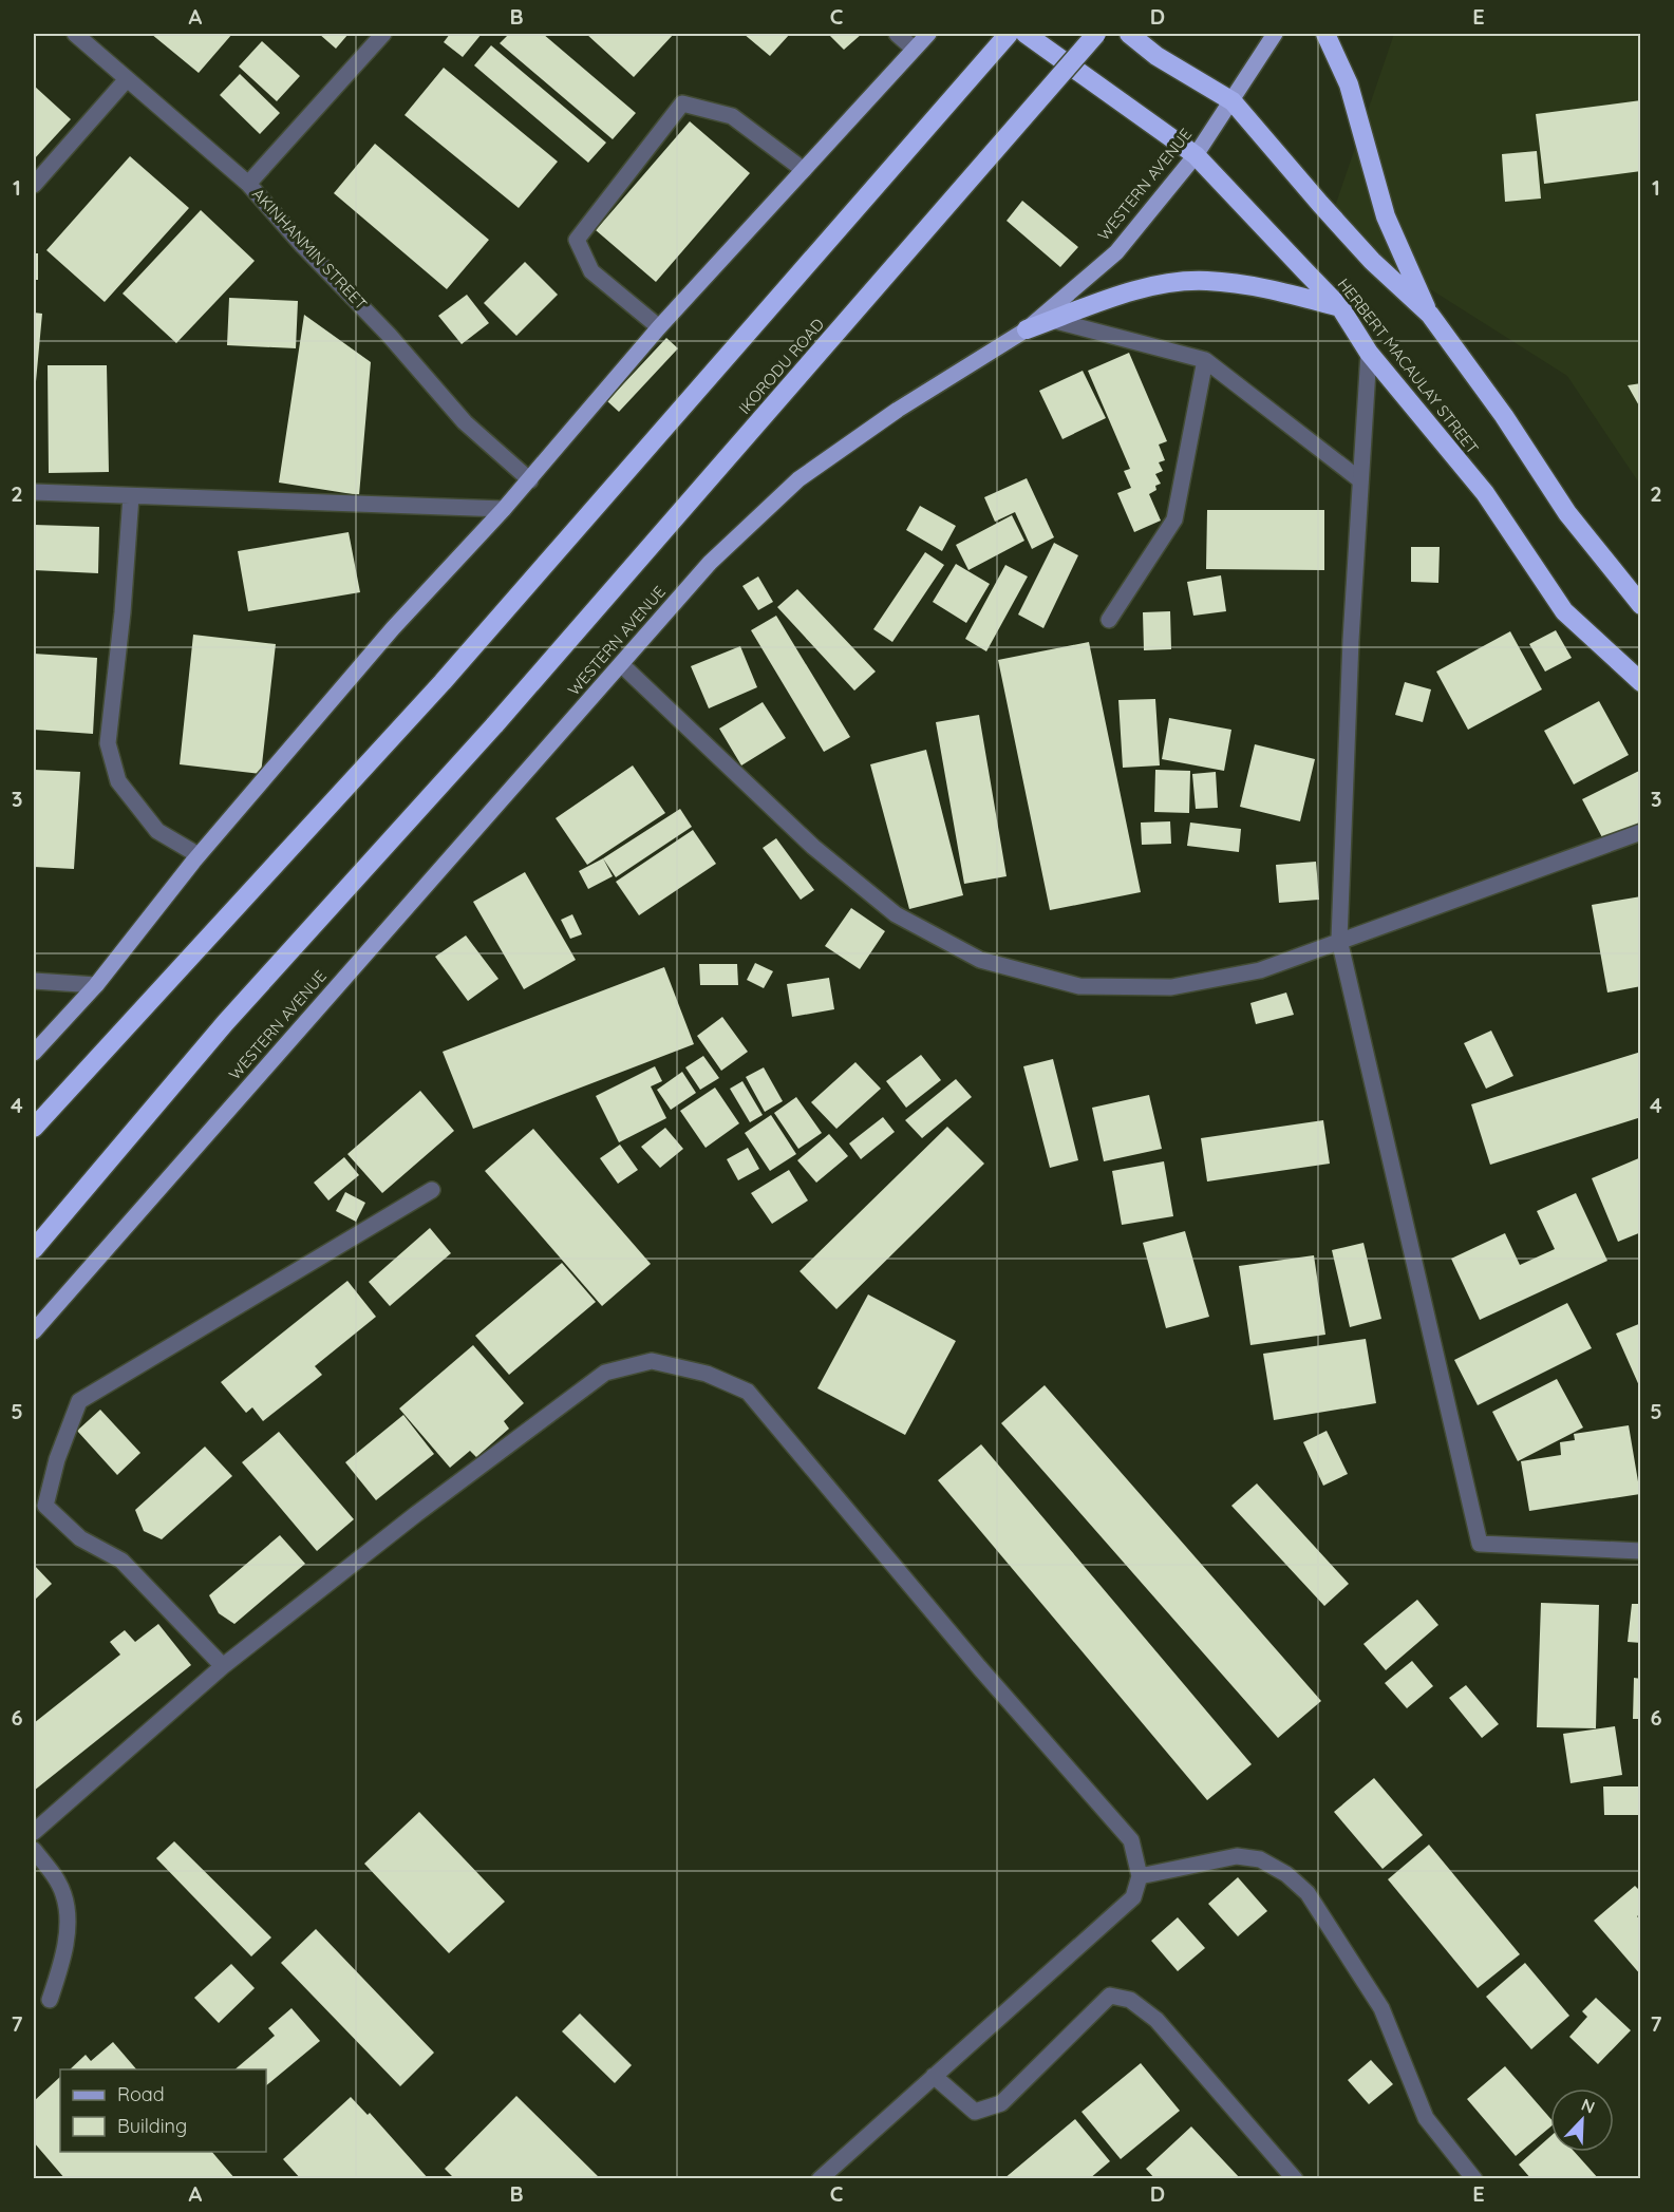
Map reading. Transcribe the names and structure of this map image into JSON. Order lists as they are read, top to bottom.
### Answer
{
  "streets": {
    "highway": ["IKORODU ROAD", "HERBERT MACAULAY STREET"],
    "main road": ["WESTERN AVENUE"],
    "street": ["AKINHANMIN STREET"]
  },
  "crossings": [
    ["WESTERN AVENUE", "HERBERT MACAULAY STREET"]
  ],
  "legend": ["Road", "Building"],
  "north": "top right",
  "grid": {
    "columns": [
      "A",
      "B",
      "C",
      "D",
      "E"
    ],
    "rows": [
      "1",
      "2",
      "3",
      "4",
      "5",
      "6",
      "7"
    ]
  }
}
